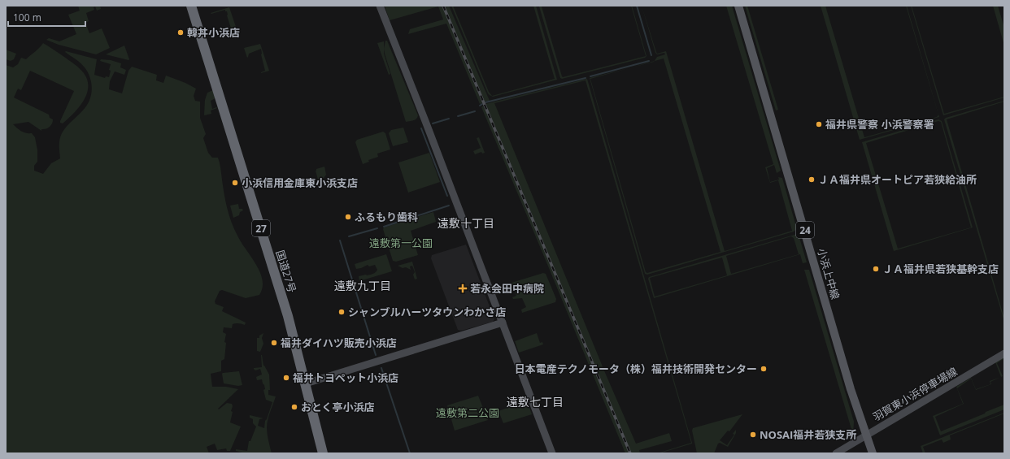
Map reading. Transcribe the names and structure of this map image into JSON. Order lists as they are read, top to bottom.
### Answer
{
  "streets": {
    "highway": ["27", "国道27号"],
    "main road": ["24", "小浜上中線"],
    "street": ["羽賀東小浜停車場線"]
  },
  "crossings": [
    ["小浜上中線", "羽賀東小浜停車場線"]
  ],
  "districts": ["遠敷十丁目", "遠敷九丁目", "遠敷七丁目"],
  "parks": ["遠敷第一公園", "遠敷第二公園"],
  "places": {
    "other": [
      "韓丼小浜店",
      "福井県警察 小浜警察署",
      "ＪＡ福井県オートピア若狭給油所",
      "小浜信用金庫東小浜支店",
      "ふるもり歯科",
      "ＪＡ福井県若狭基幹支店",
      "シャンブルハーツタウンわかさ店",
      "福井ダイハツ販売小浜店",
      "日本電産テクノモータ（株）福井技術開発センター",
      "福井トヨペット小浜店",
      "おとく亭小浜店",
      "NOSAI福井若狭支所"
    ],
    "health": ["若永会田中病院"]
  },
  "scale_bar": "100 m"
}
